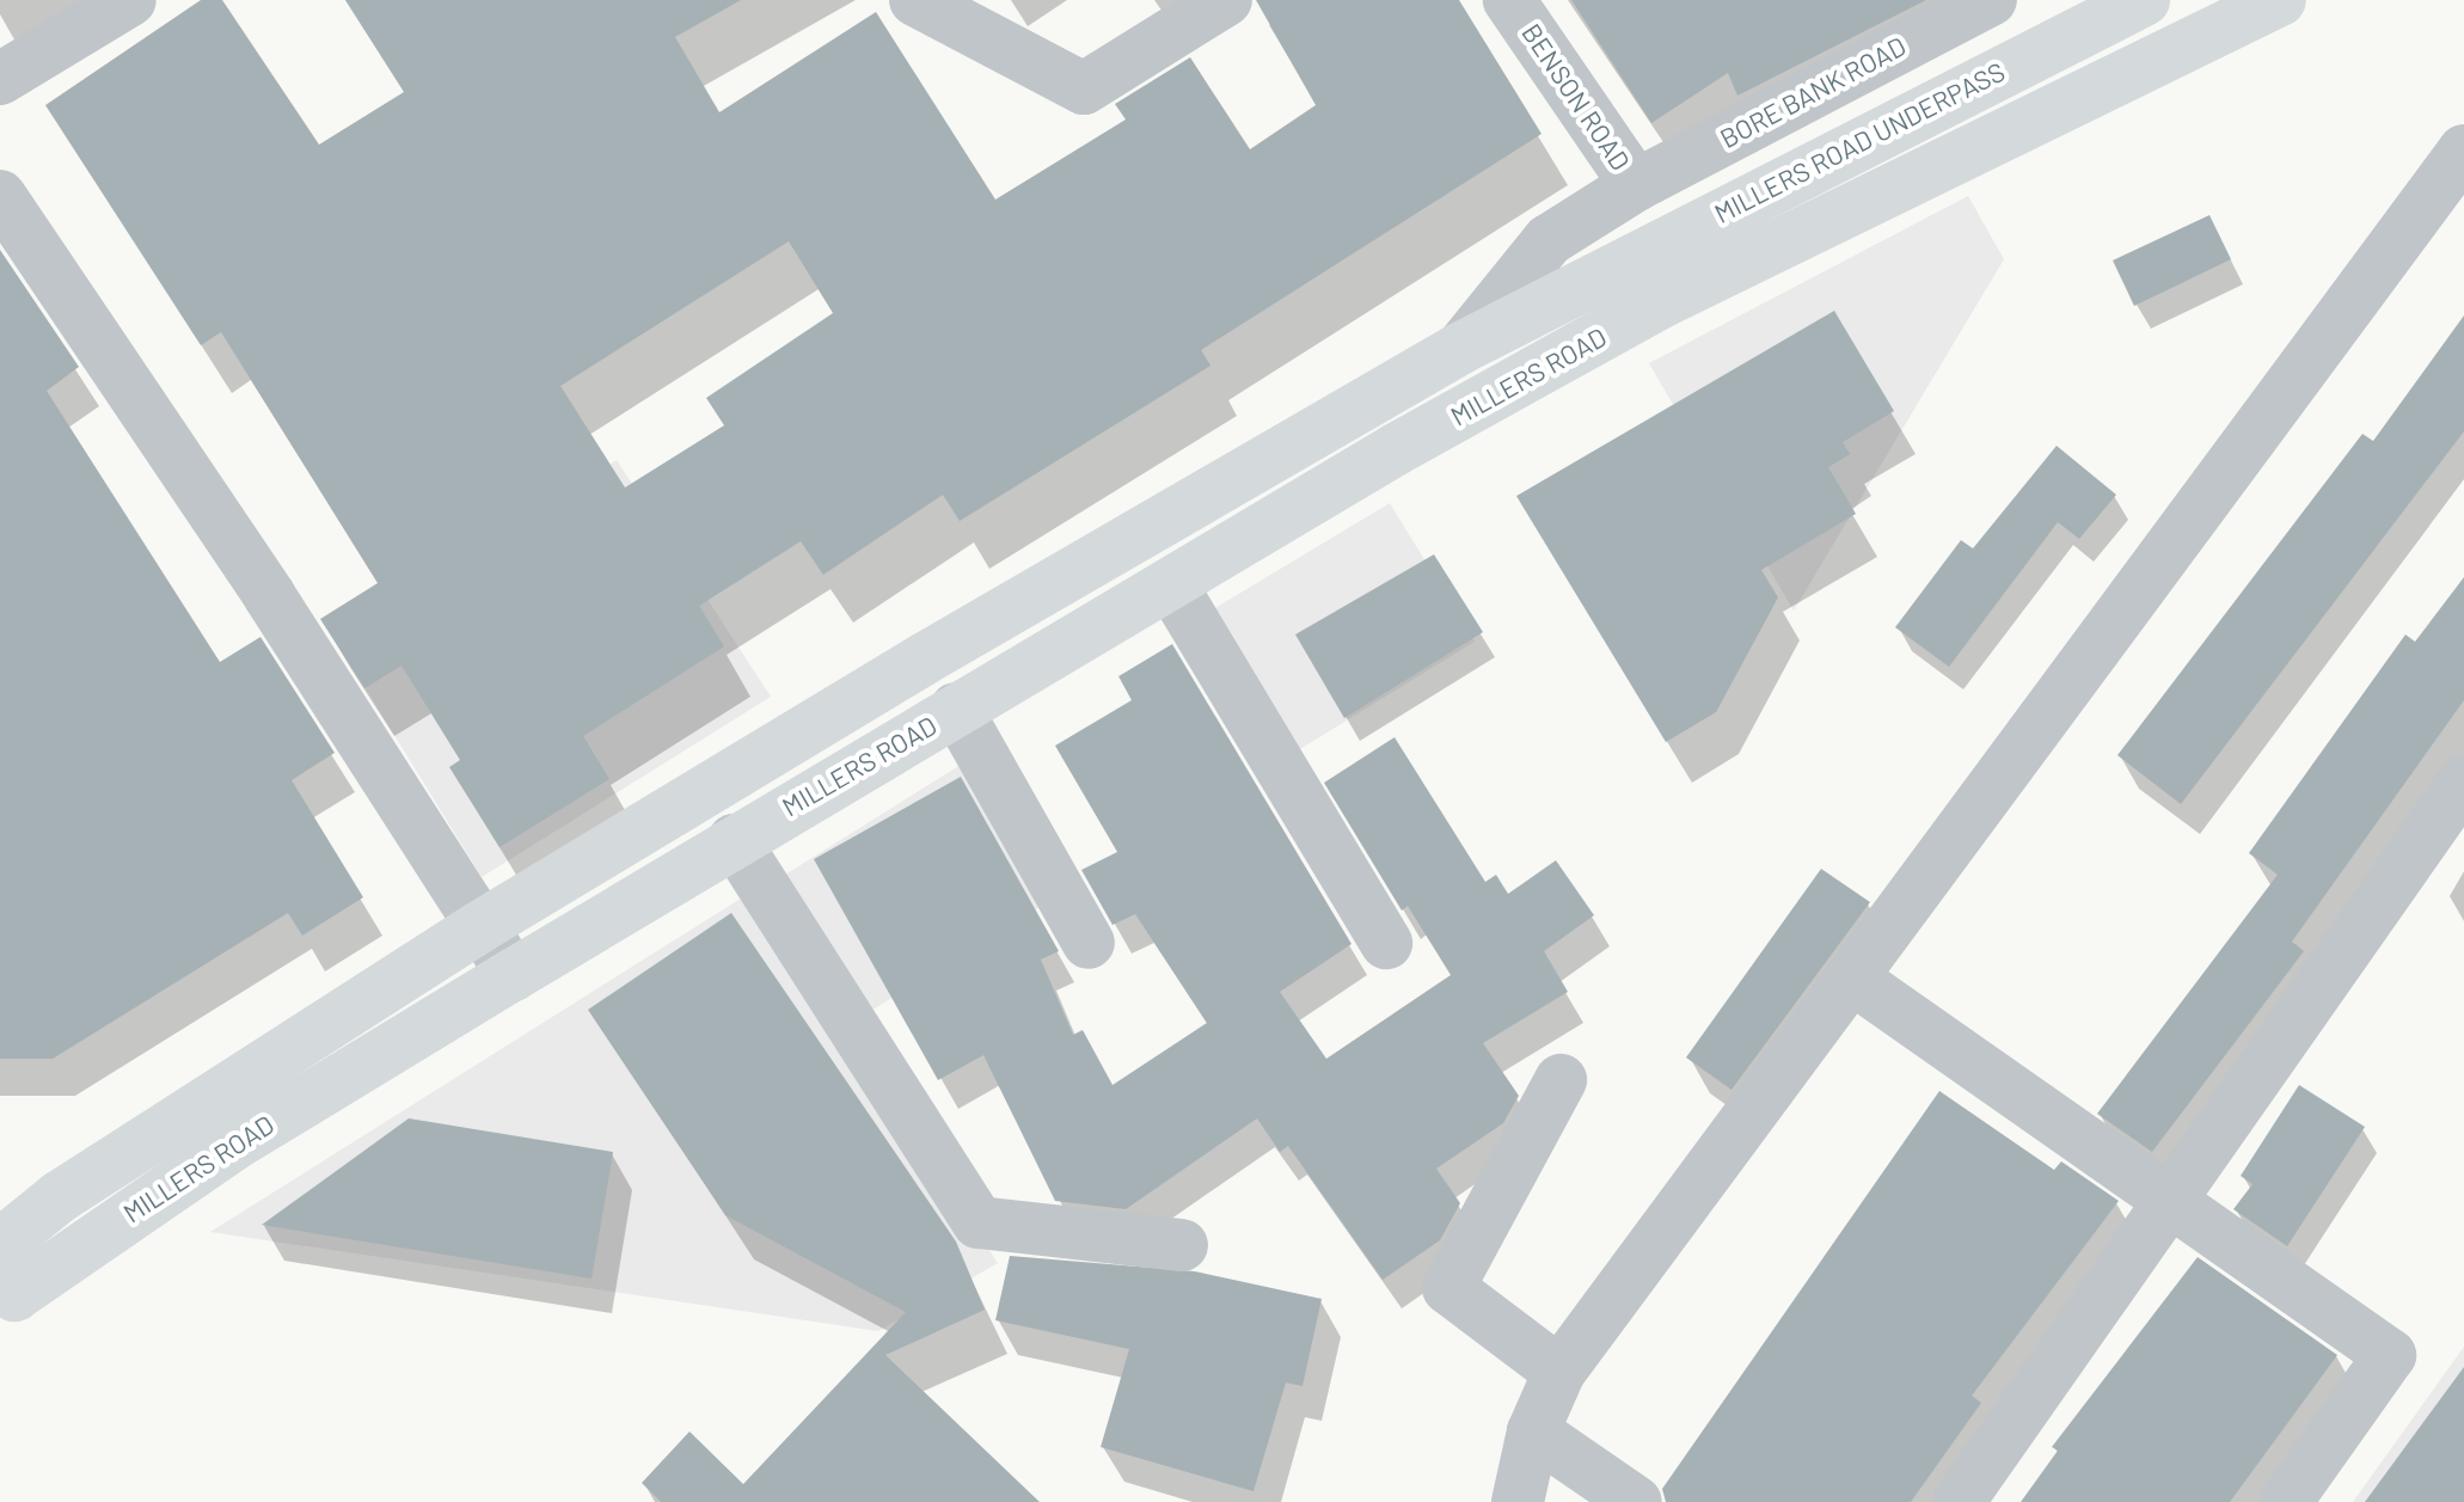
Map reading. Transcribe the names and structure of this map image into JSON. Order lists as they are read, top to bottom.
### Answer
{
  "streets": {
    "main road": ["MILLERS ROAD UNDERPASS", "MILLERS ROAD"],
    "street": ["BORE BANK ROAD", "BENSON ROAD"]
  },
  "crossings": [
    ["BORE BANK ROAD", "BENSON ROAD"],
    ["BENSON ROAD", "MILLERS ROAD"],
    ["MILLERS ROAD UNDERPASS", "MILLERS ROAD"]
  ]
}
